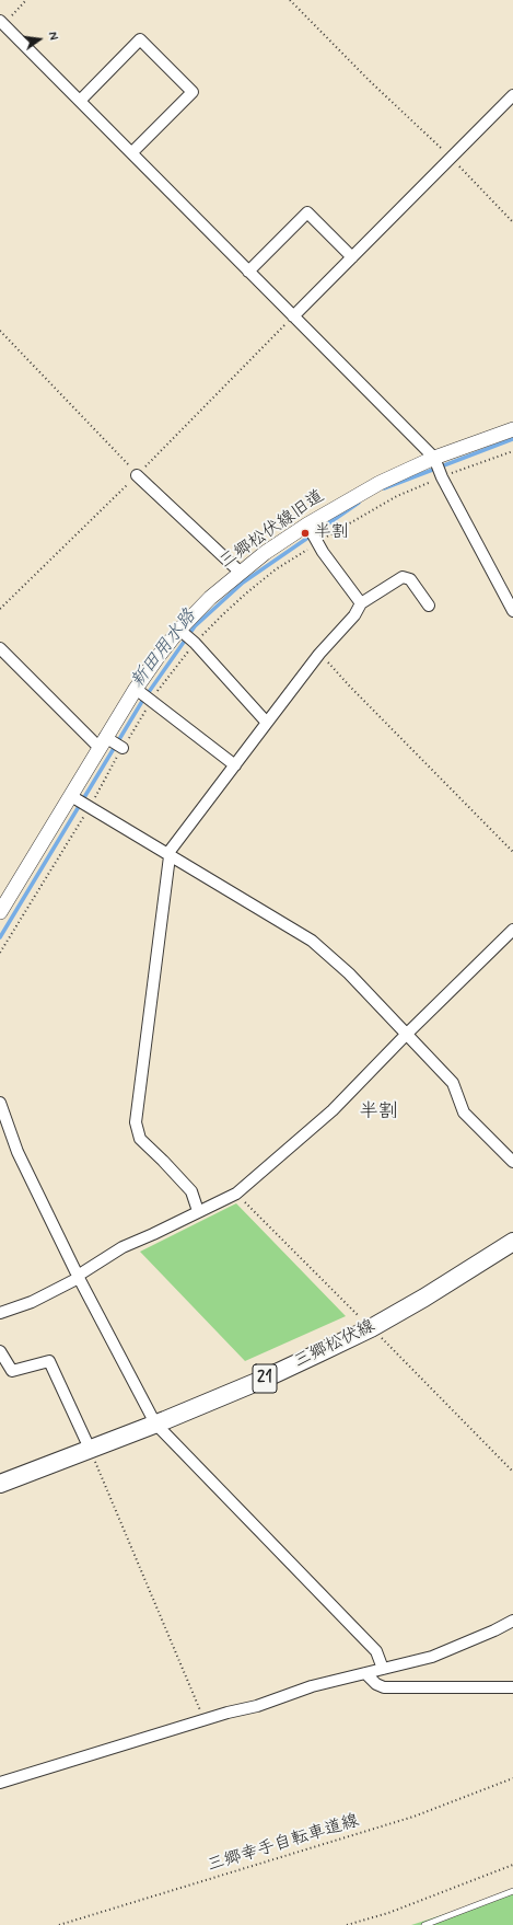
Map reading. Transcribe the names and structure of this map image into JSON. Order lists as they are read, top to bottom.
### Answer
{
  "streets": {
    "main road": ["三郷松伏線", "21"],
    "street": ["三郷松伏線旧道"],
    "path": ["三郷幸手自転車道線"]
  },
  "districts": ["半割"],
  "water": ["新田用水路"],
  "places": ["半割"],
  "north": "right"
}
